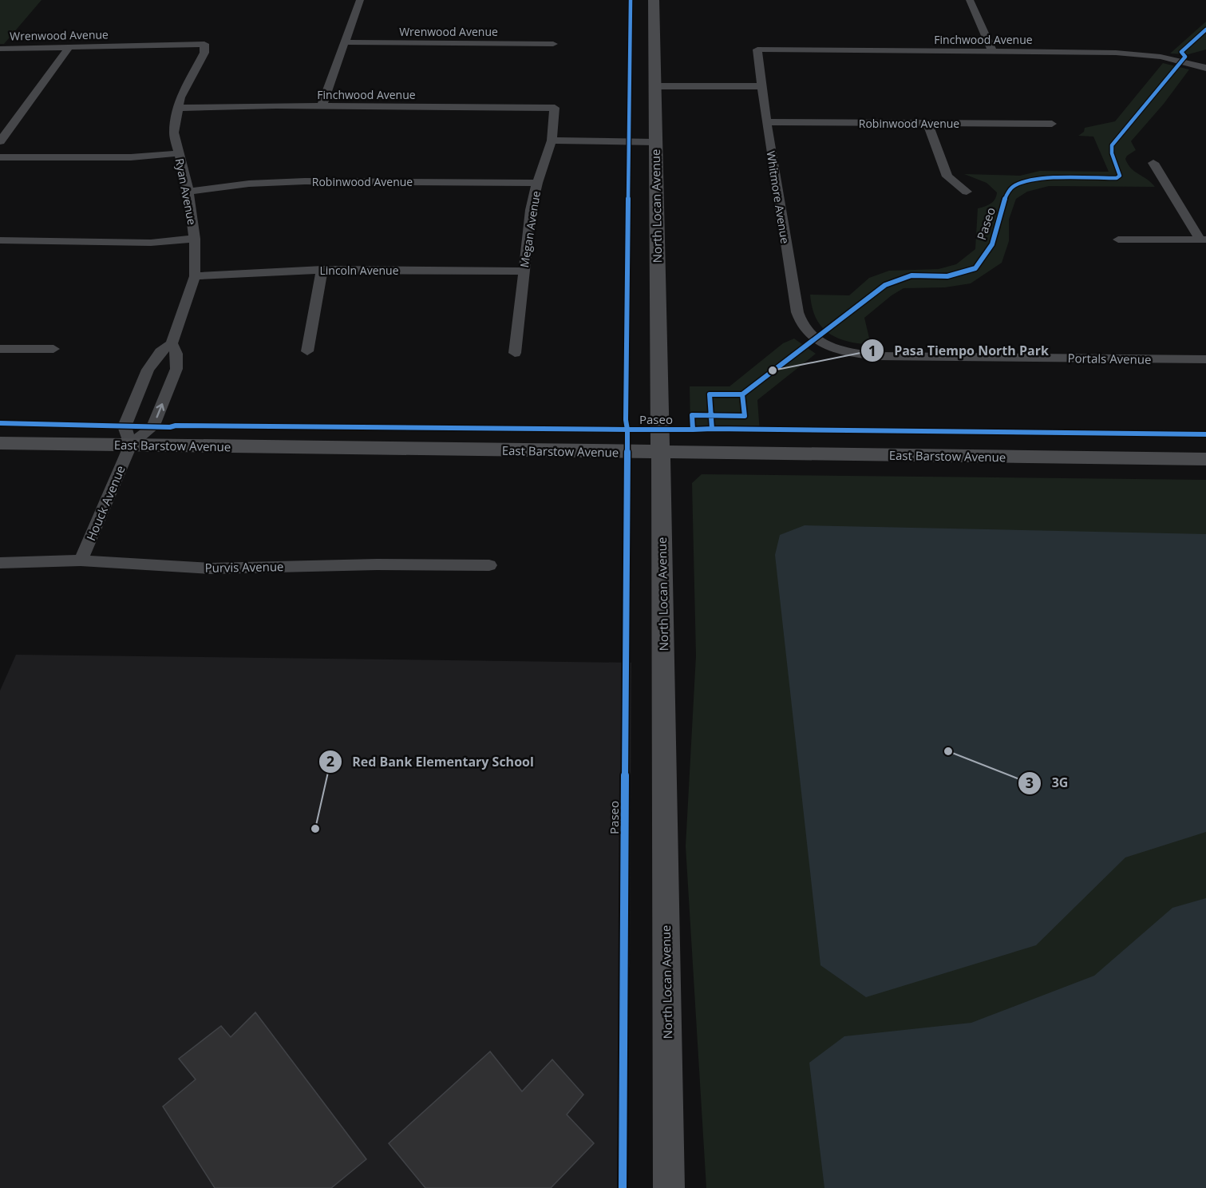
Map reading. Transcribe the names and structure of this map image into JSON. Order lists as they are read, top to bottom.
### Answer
{
  "streets": {
    "street": [
      "Wrenwood Avenue",
      "Finchwood Avenue",
      "Robinwood Avenue",
      "Ryan Avenue",
      "Whitmore Avenue",
      "North Locan Avenue",
      "Megan Avenue",
      "Lincoln Avenue",
      "Portals Avenue",
      "East Barstow Avenue",
      "Houck Avenue",
      "Purvis Avenue"
    ],
    "cycle path": ["Paseo"]
  },
  "crossings": [
    ["Wrenwood Avenue", "Ryan Avenue"],
    ["Finchwood Avenue", "Ryan Avenue"],
    ["Finchwood Avenue", "Whitmore Avenue"],
    ["Finchwood Avenue", "Megan Avenue"],
    ["Robinwood Avenue", "Ryan Avenue"],
    ["Robinwood Avenue", "Whitmore Avenue"],
    ["Robinwood Avenue", "Megan Avenue"],
    ["Ryan Avenue", "Lincoln Avenue"],
    ["Ryan Avenue", "East Barstow Avenue"],
    ["Ryan Avenue", "Houck Avenue"],
    ["Whitmore Avenue", "Portals Avenue"],
    ["North Locan Avenue", "East Barstow Avenue"],
    ["Megan Avenue", "Lincoln Avenue"],
    ["East Barstow Avenue", "Houck Avenue"],
    ["Houck Avenue", "Purvis Avenue"]
  ],
  "places": ["Pasa Tiempo North Park", "3G", "Red Bank Elementary School"]
}
